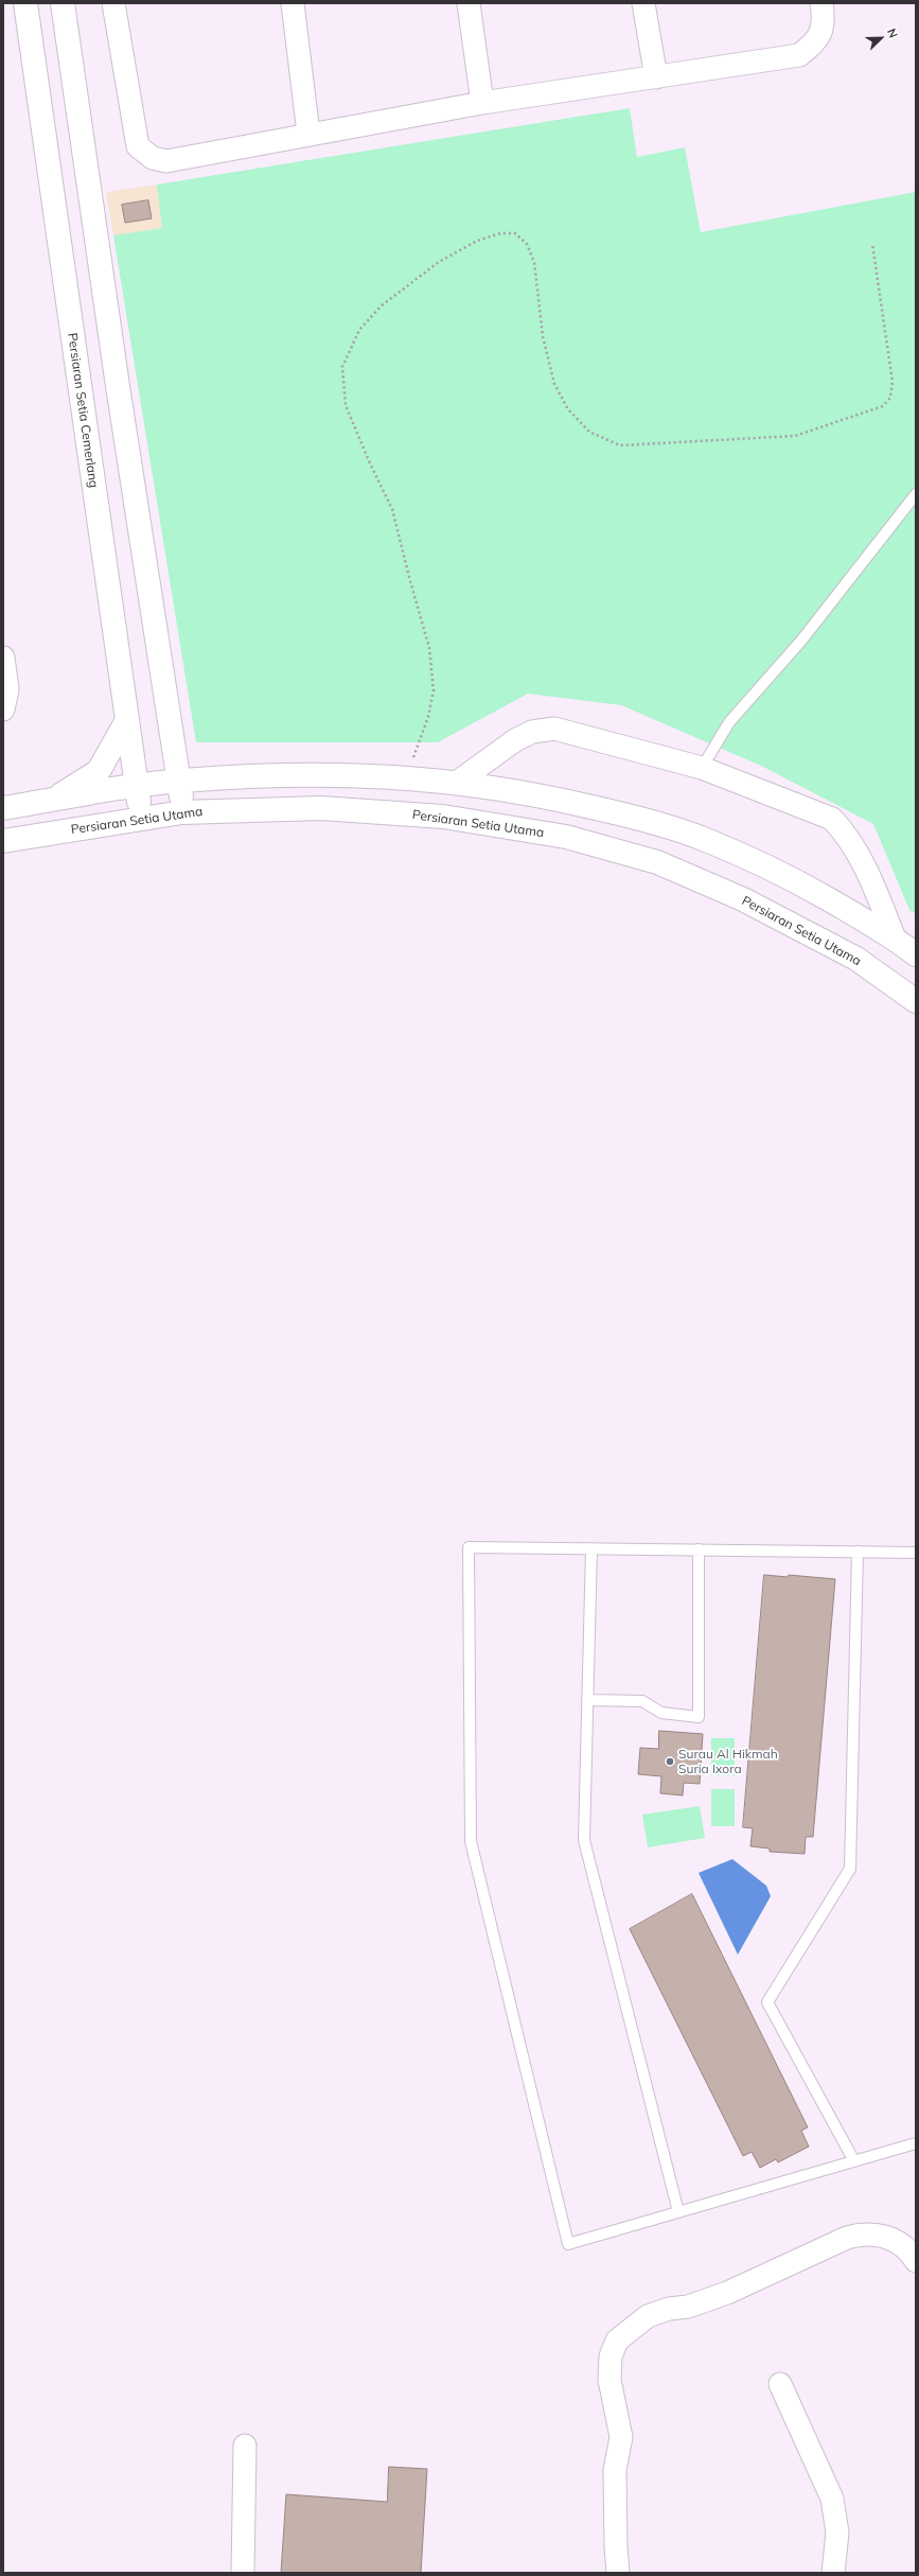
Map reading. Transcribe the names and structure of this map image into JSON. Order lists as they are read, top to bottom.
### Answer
{
  "streets": {
    "street": ["Persiaran Setia Cemerlang", "Persiaran Setia Utama"]
  },
  "crossings": [
    ["Persiaran Setia Cemerlang", "Persiaran Setia Utama"]
  ],
  "places": ["Surau Al Hikmah Suria Ixora"],
  "north": "top right"
}
